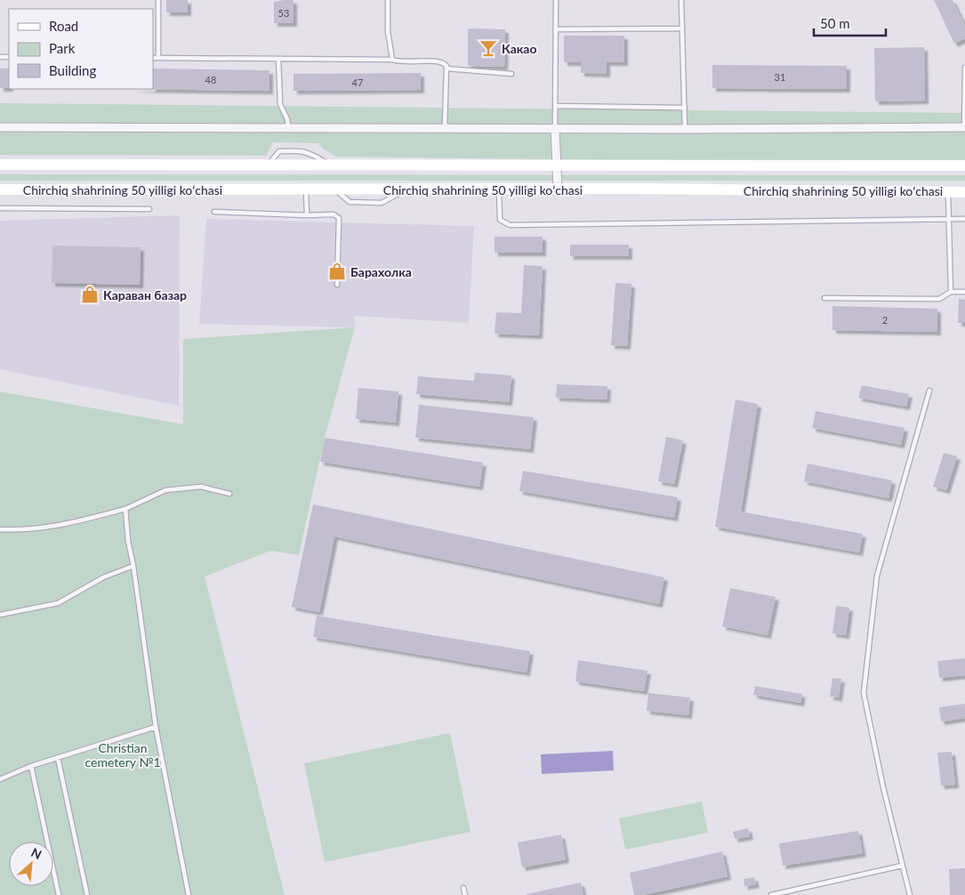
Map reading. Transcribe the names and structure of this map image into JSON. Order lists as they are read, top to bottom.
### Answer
{
  "streets": {
    "main road": ["Chirchiq shahrining 50 yilligi koʻchasi"]
  },
  "parks": ["Christian cemetery №1"],
  "places": {
    "bar": ["Какао"],
    "shop": ["Барахолка", "Караван базар"]
  },
  "house_numbers": [
    "53",
    "31",
    "48",
    "47",
    "2"
  ],
  "legend": ["Road", "Park", "Building"],
  "scale_bar": "50 m",
  "north": "top right"
}
